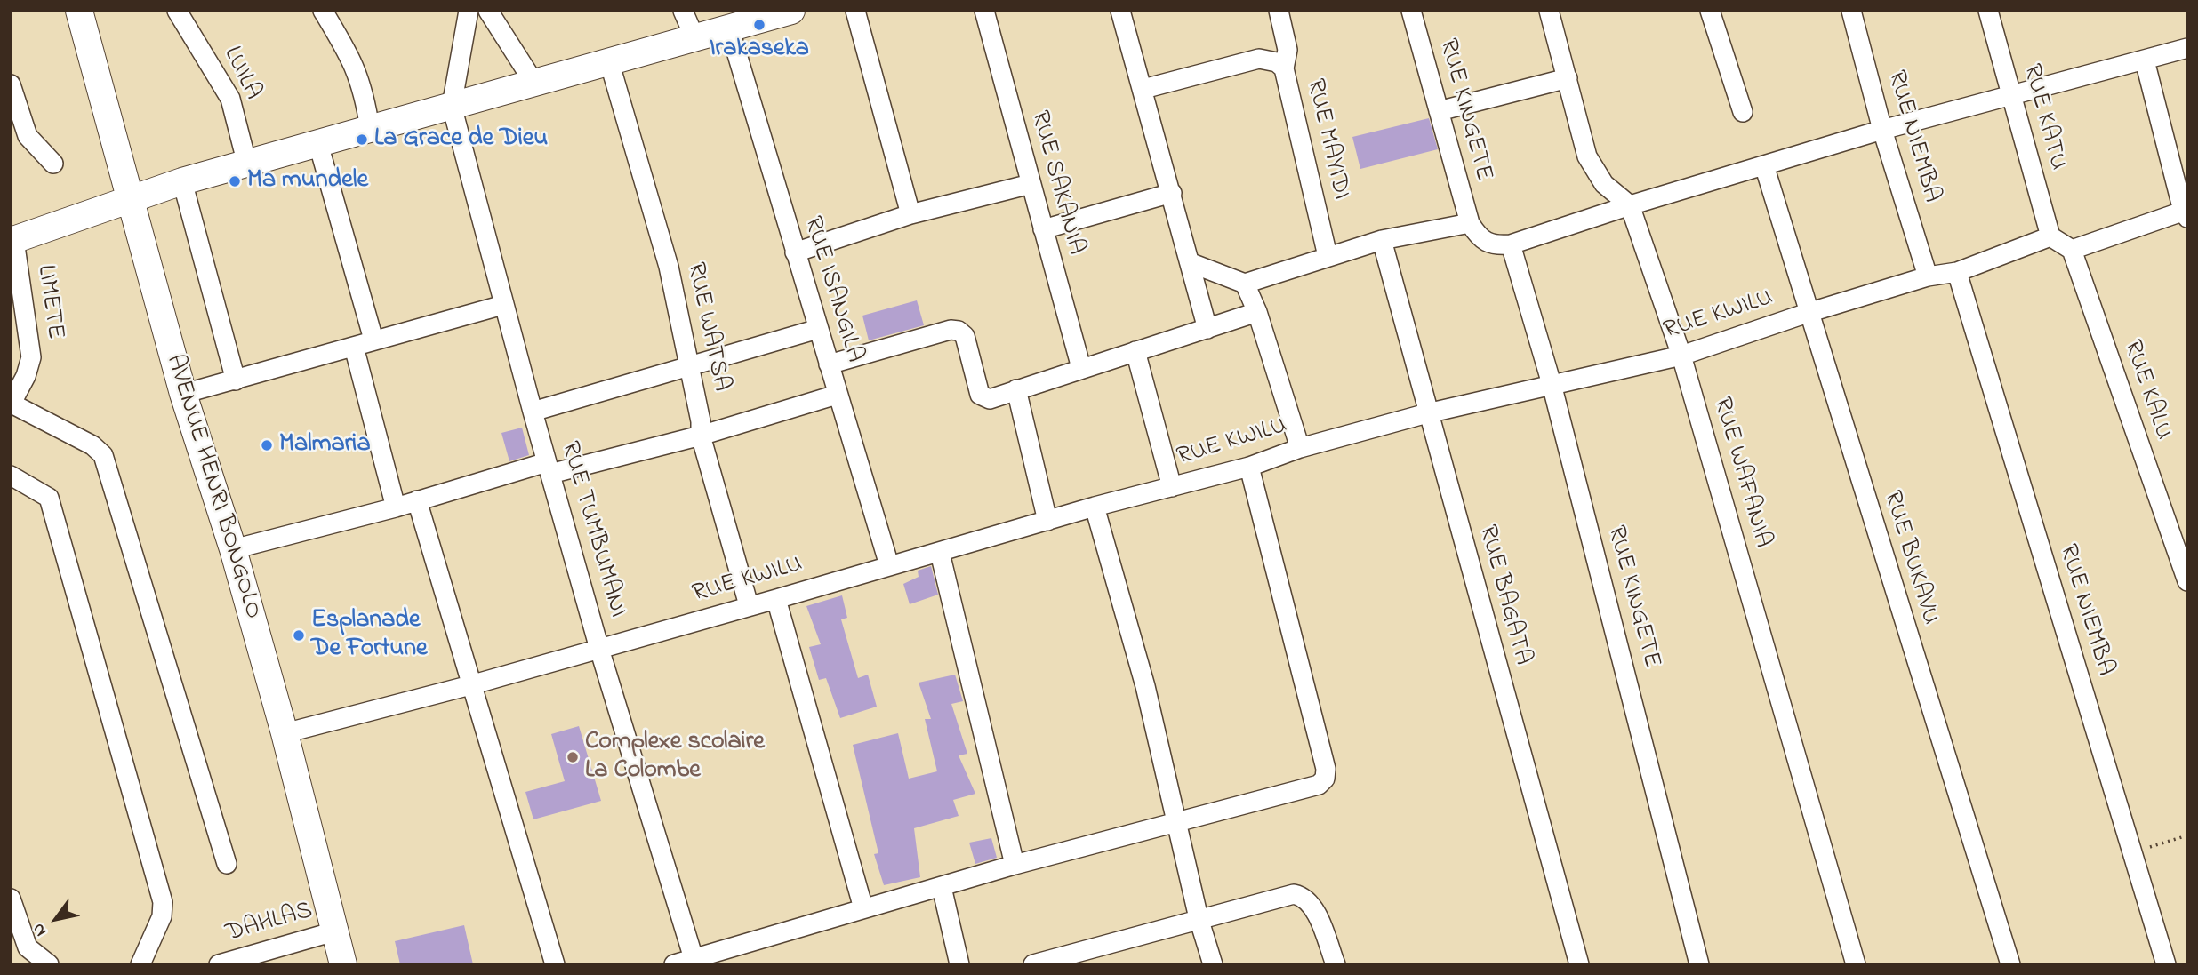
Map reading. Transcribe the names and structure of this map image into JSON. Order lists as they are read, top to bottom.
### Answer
{
  "streets": {
    "street": [
      "LUILA",
      "RUE KINGETE",
      "RUE KATU",
      "RUE NIEMBA",
      "RUE MAYIDI",
      "RUE SAKANIA",
      "RUE ISANGILA",
      "LIMETE",
      "RUE KWILU",
      "RUE WATSA",
      "RUE KALU",
      "RUE WAFANIA",
      "AVENUE HENRI BONGOLO",
      "RUE TUMBUMANI",
      "RUE BUKAVU",
      "RUE BAGATA",
      "DAHLAS"
    ]
  },
  "crossings": [
    ["RUE KINGETE", "RUE KWILU"],
    ["RUE KATU", "RUE KWILU"],
    ["RUE NIEMBA", "RUE KWILU"],
    ["RUE ISANGILA", "RUE KWILU"],
    ["RUE KWILU", "RUE WATSA"],
    ["RUE KWILU", "RUE WAFANIA"],
    ["RUE KWILU", "AVENUE HENRI BONGOLO"],
    ["RUE KWILU", "RUE TUMBUMANI"],
    ["RUE KWILU", "RUE BUKAVU"],
    ["RUE KWILU", "RUE BAGATA"],
    ["AVENUE HENRI BONGOLO", "DAHLAS"]
  ],
  "places": [
    "Irakaseka",
    "La Grace de Dieu",
    "Ma mundele",
    "Malmaria",
    "Esplanade De Fortune",
    "Complexe scolaire La Colombe"
  ],
  "north": "bottom left"
}
